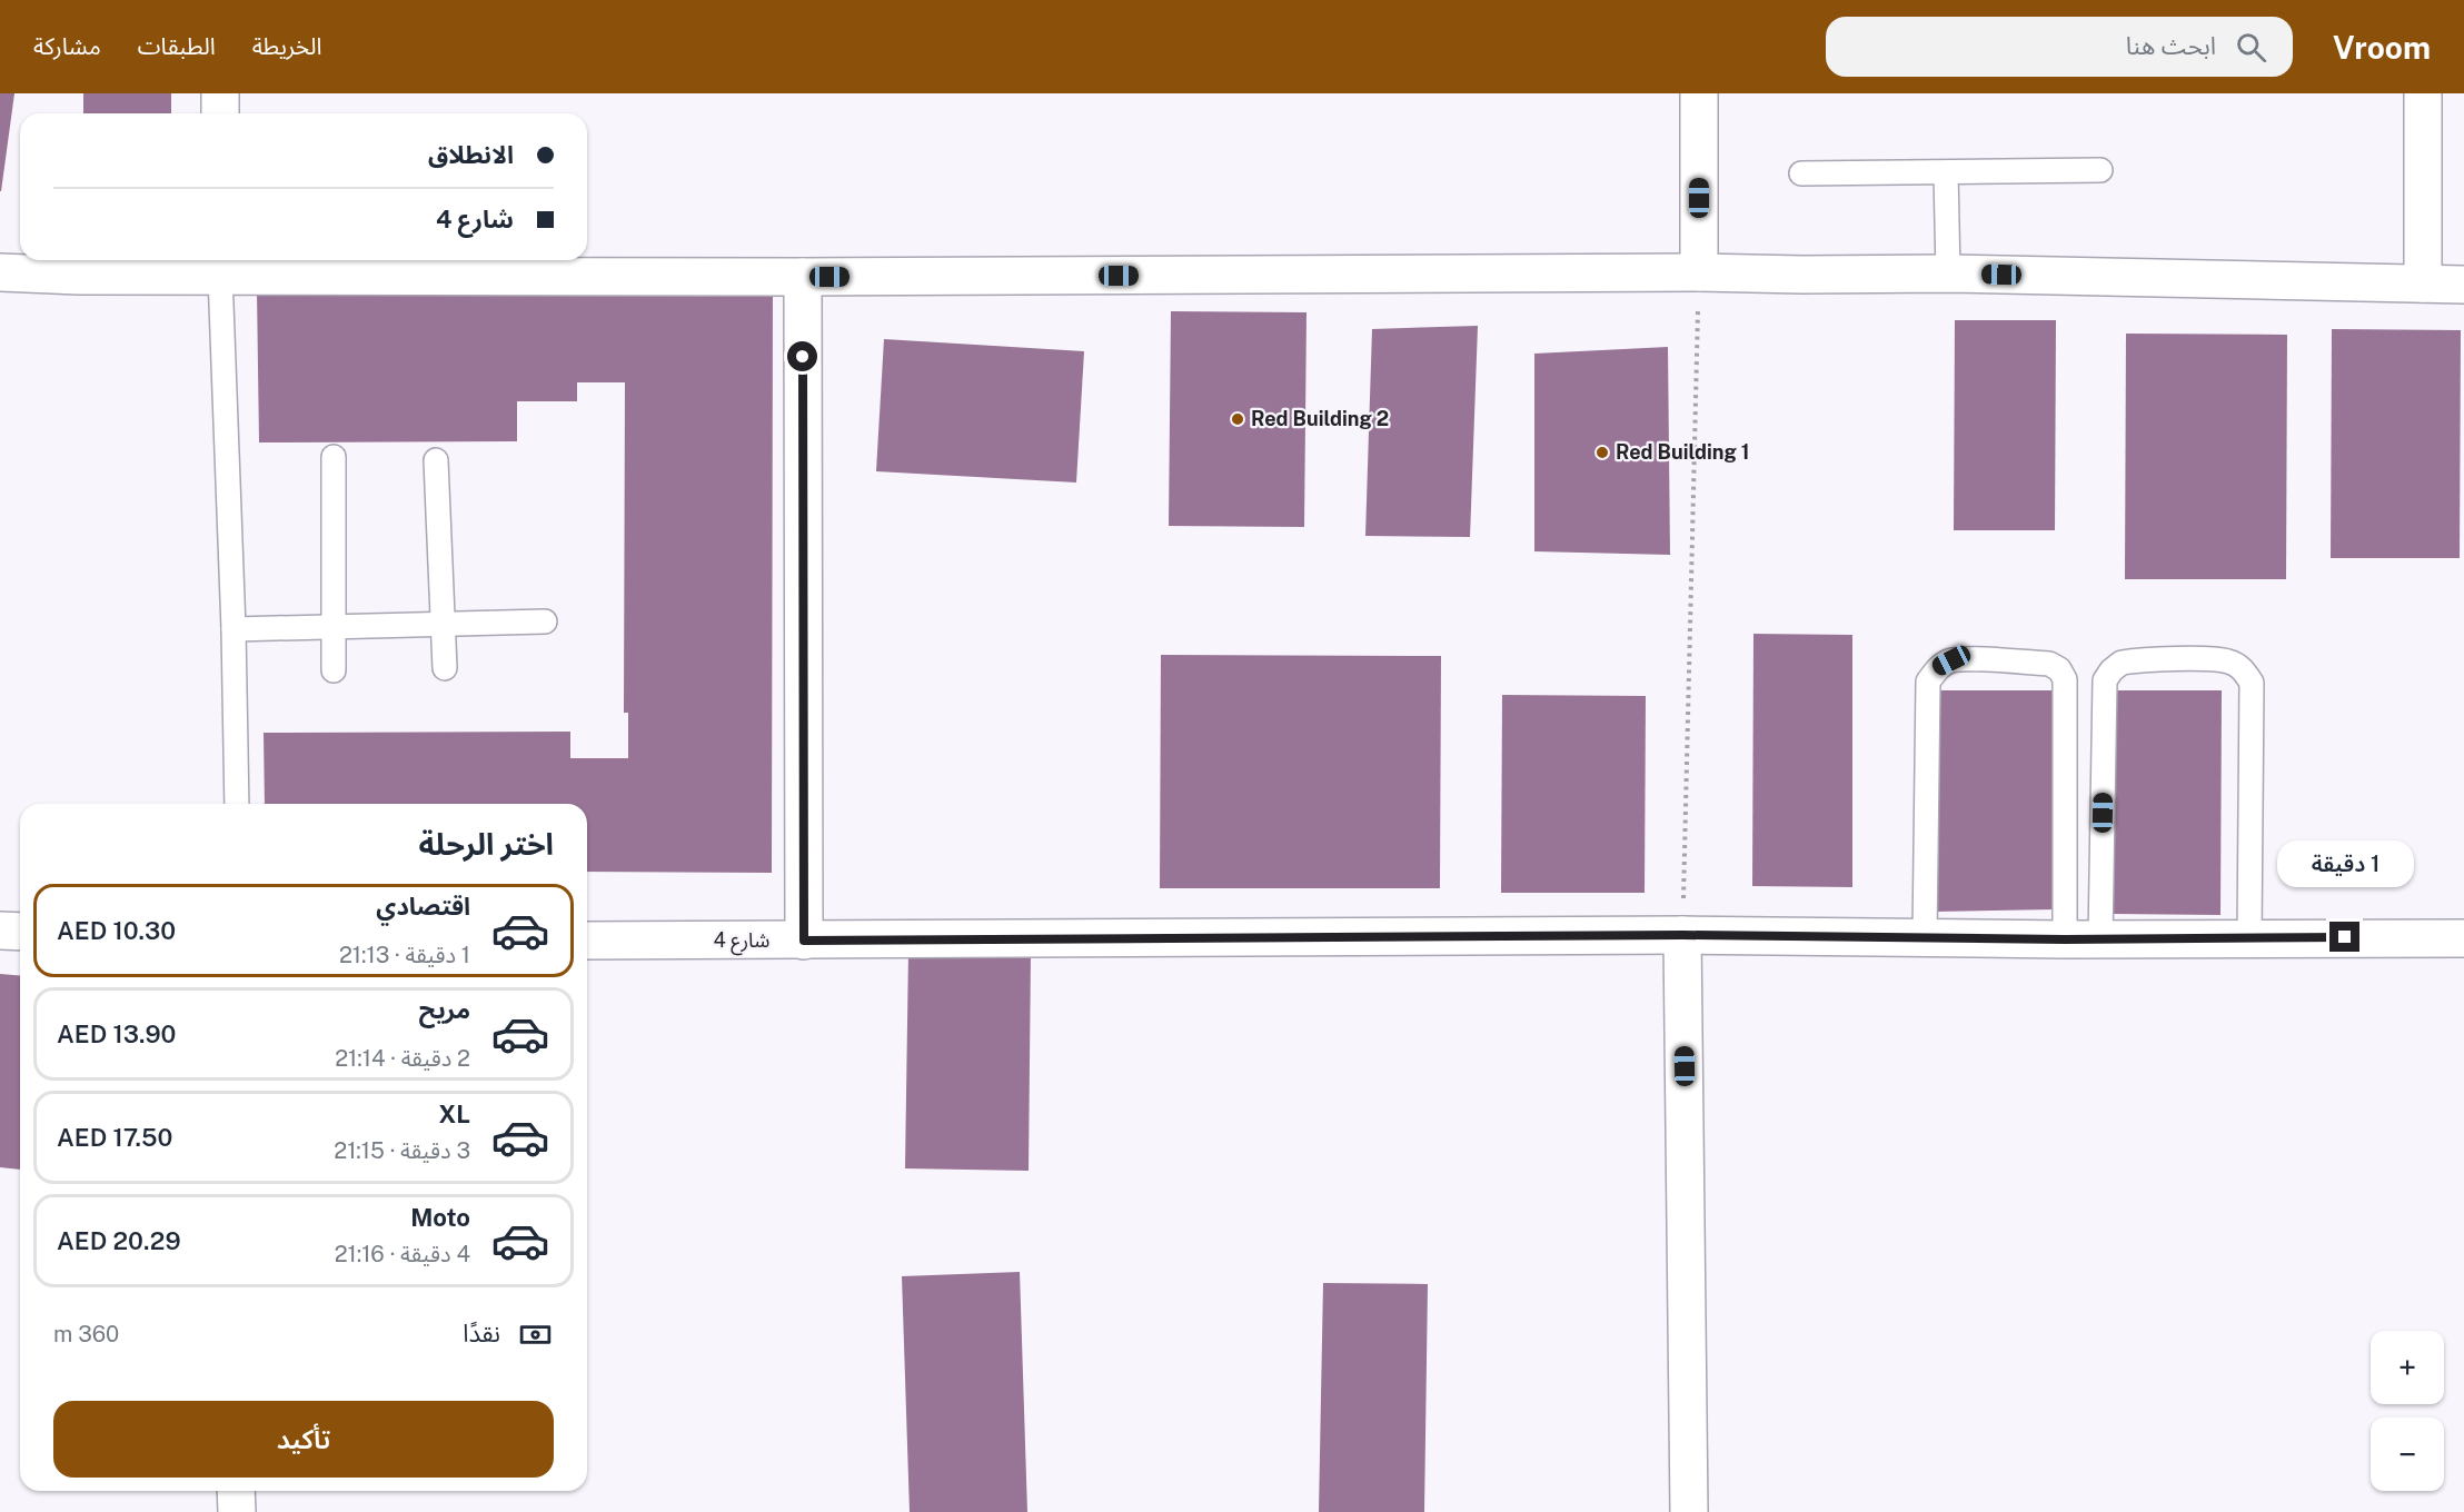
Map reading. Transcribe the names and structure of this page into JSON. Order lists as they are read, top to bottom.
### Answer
{
  "streets": {
    "street": ["شارع 4"]
  },
  "places": ["Red Building 2", "Red Building 1"],
  "page": {
    "header": "Vroom",
    "search": "ابحث هنا",
    "nav": ["الخريطة", "الطبقات", "مشاركة"],
    "banner": ["الانطلاق", "شارع 4"],
    "heading": "اختر الرحلة",
    "bubble": "1 دقيقة",
    "list": [
      {
        "name": "اقتصادي",
        "note": "1 دقيقة · 21:13",
        "value": "AED 10.30"
      },
      {
        "name": "مريح",
        "note": "2 دقيقة · 21:14",
        "value": "AED 13.90"
      },
      {
        "name": "XL",
        "note": "3 دقيقة · 21:15",
        "value": "AED 17.50"
      },
      {
        "name": "Moto",
        "note": "4 دقيقة · 21:16",
        "value": "AED 20.29"
      }
    ],
    "pay": ["نقدًا", "360 m"],
    "map_buttons": ["+", "−"],
    "buttons": "تأكيد"
  }
}
